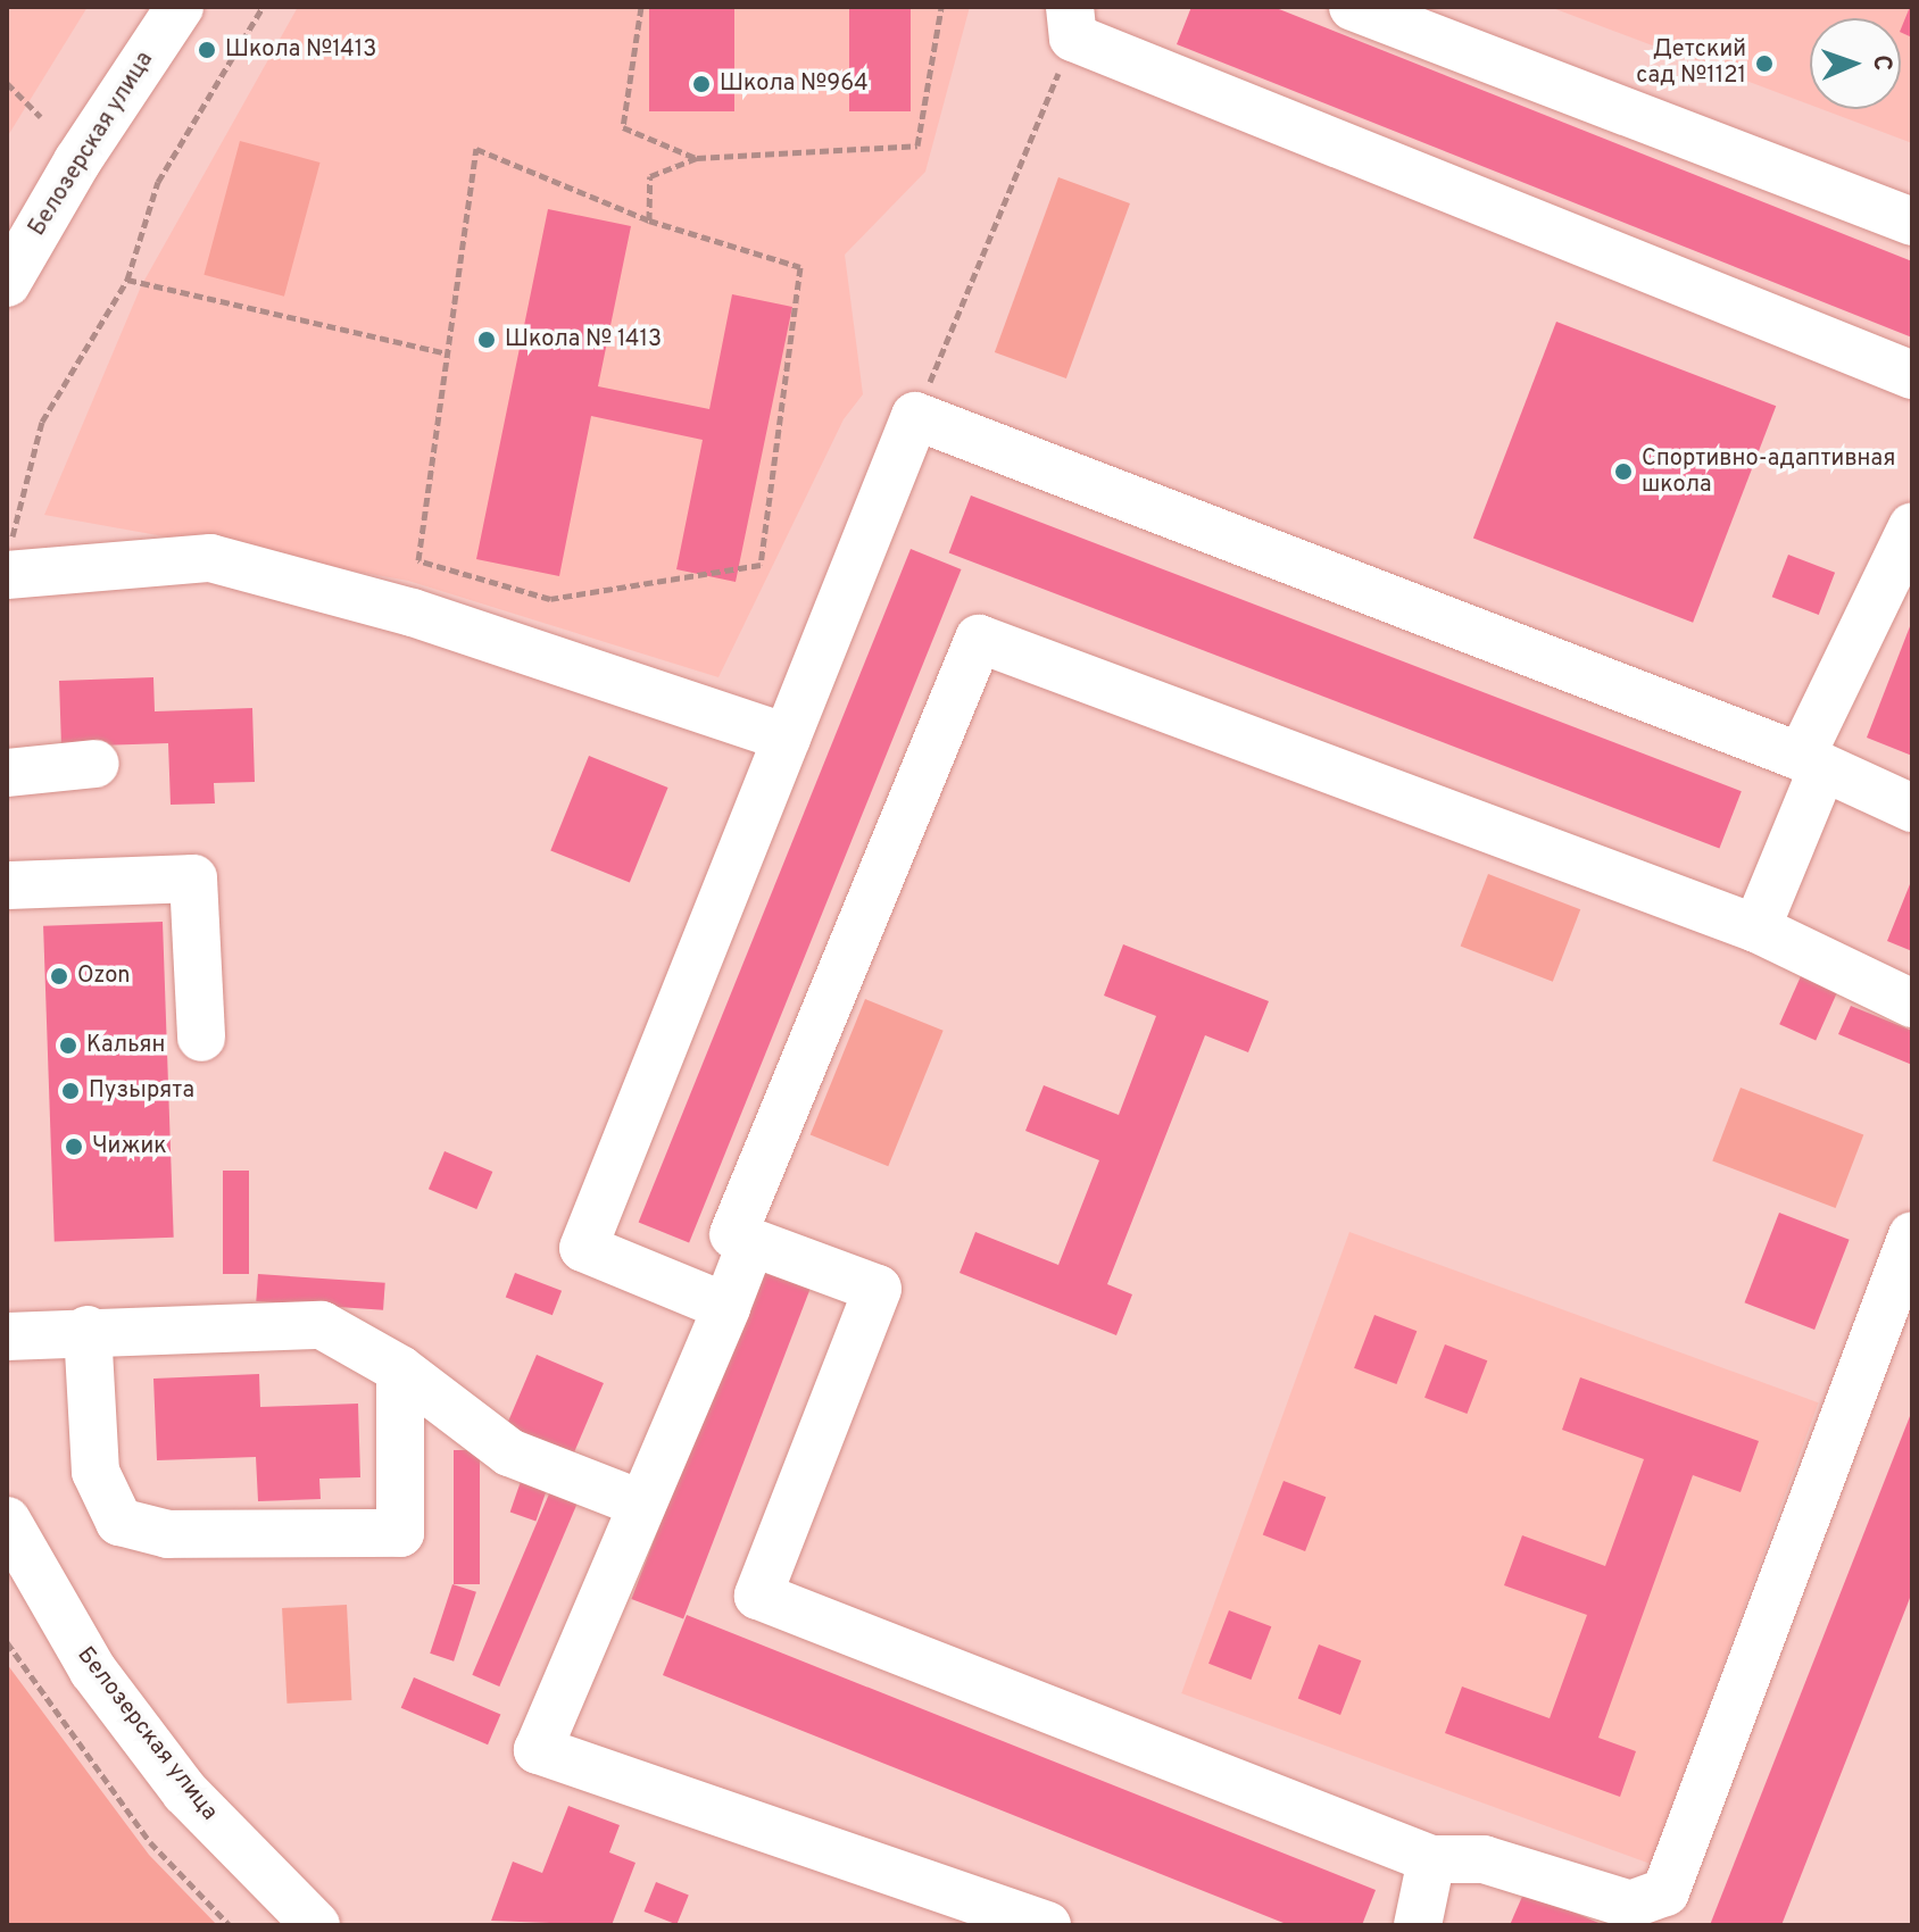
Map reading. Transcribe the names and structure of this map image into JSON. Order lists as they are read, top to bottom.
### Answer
{
  "streets": {
    "street": ["Белозерская улица"]
  },
  "places": [
    "Школа №1413",
    "Детский сад №1121",
    "Школа №964",
    "Школа № 1413",
    "Спортивно-адаптивная школа",
    "Ozon",
    "Кальян",
    "Пузырята",
    "Чижик"
  ],
  "north": "right"
}
